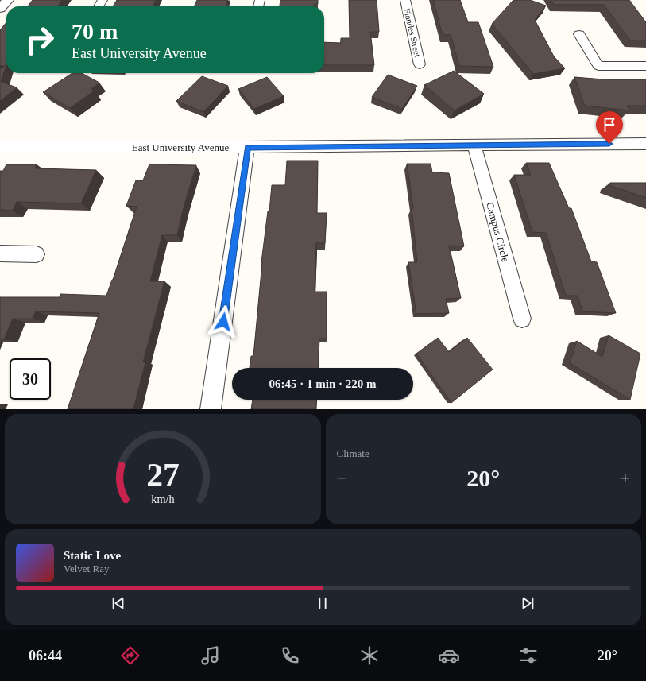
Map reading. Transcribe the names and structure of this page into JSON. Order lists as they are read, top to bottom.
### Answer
{
  "streets": {
    "street": ["Flandes Street", "East University Avenue", "Campus Circle"]
  },
  "crossings": [
    ["East University Avenue", "Campus Circle"]
  ],
  "page": {
    "turn": ["70 m", "East University Avenue"],
    "limit": "30",
    "trip": "06:45 · 1 min · 220 m",
    "tile": "Climate",
    "heat": ["−", "20°", "+"],
    "song": ["Static Love", "Velvet Ray"],
    "tabs": ["06:44", "20°"],
    "gauge": ["27", "km/h"]
  }
}
